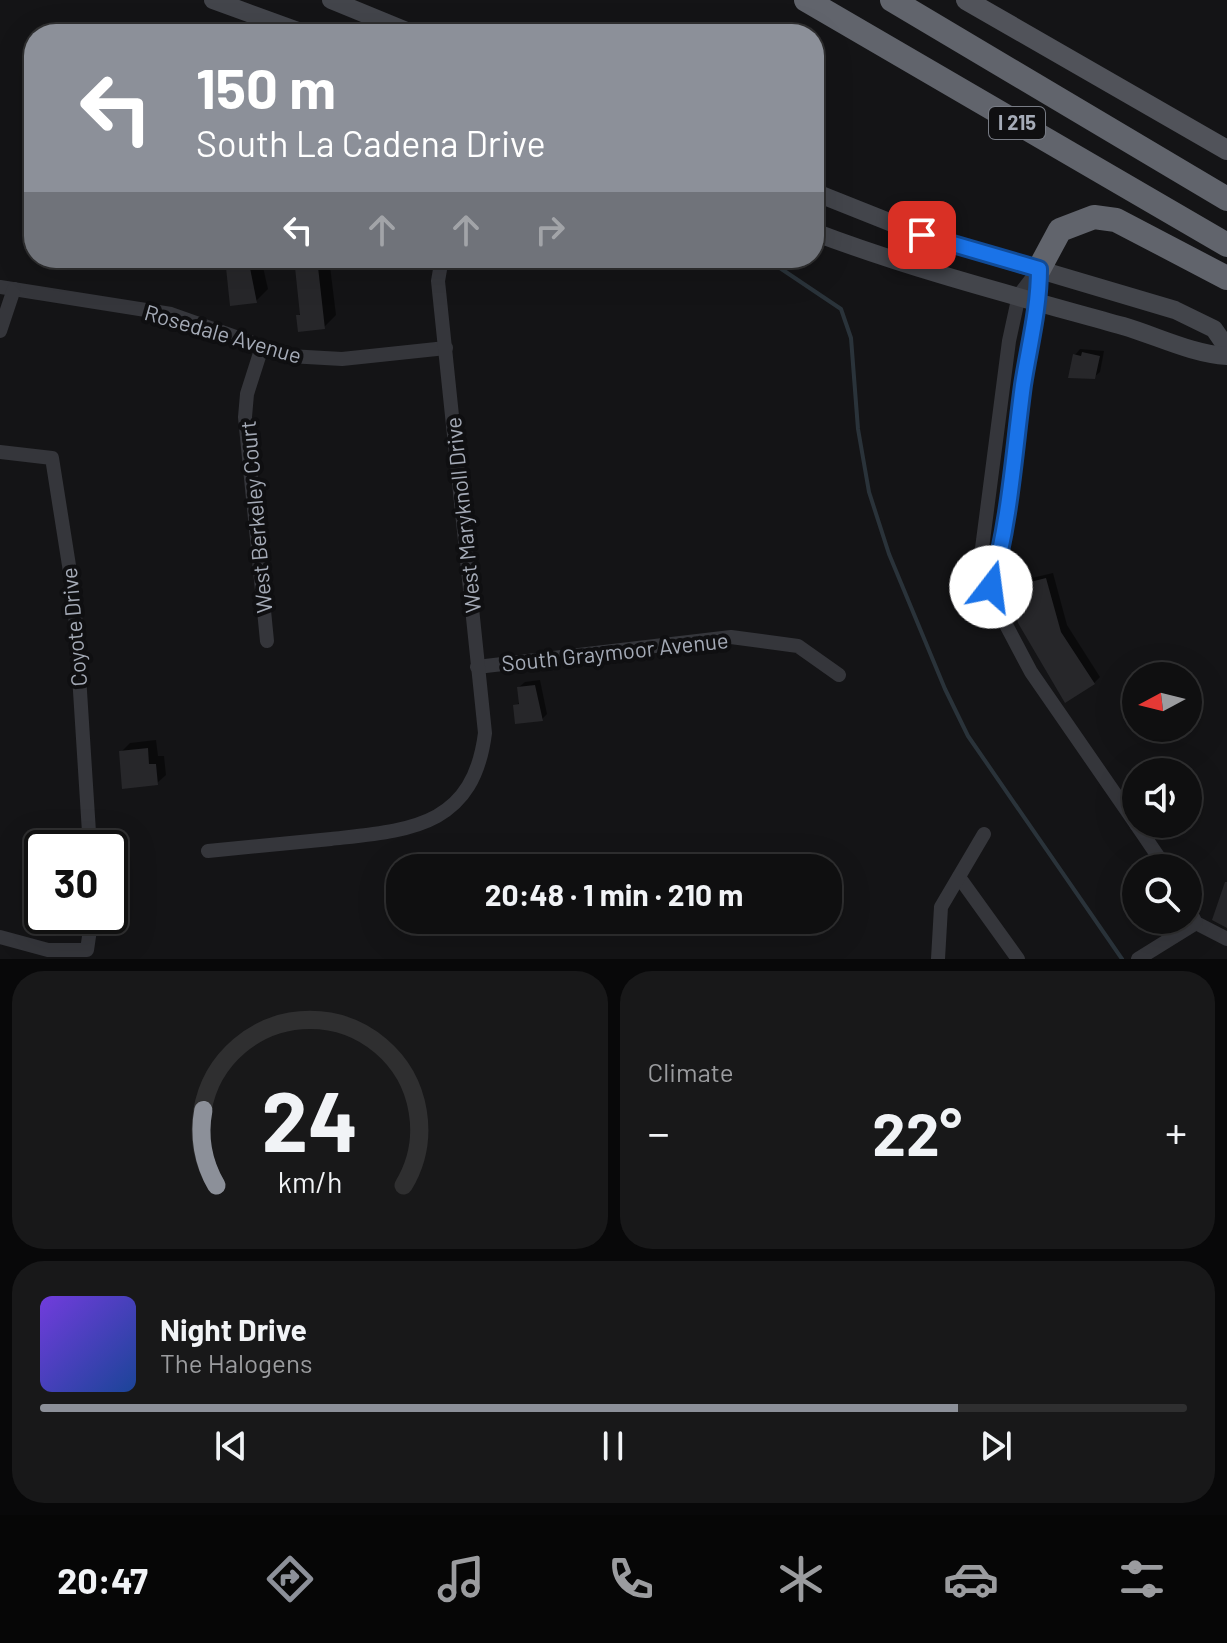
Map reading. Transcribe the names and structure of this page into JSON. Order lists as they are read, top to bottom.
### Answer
{
  "streets": {
    "highway": ["I 215"],
    "street": [
      "Rosedale Avenue",
      "West Maryknoll Drive",
      "West Berkeley Court",
      "Coyote Drive",
      "South Graymoor Avenue"
    ]
  },
  "crossings": [
    ["Rosedale Avenue", "West Maryknoll Drive"],
    ["Rosedale Avenue", "West Berkeley Court"],
    ["West Maryknoll Drive", "South Graymoor Avenue"]
  ],
  "north": "left",
  "page": {
    "turn": ["150 m", "South La Cadena Drive"],
    "limit": "30",
    "trip": "20:48 · 1 min · 210 m",
    "tile": "Climate",
    "heat": ["−", "22°", "+"],
    "song": ["Night Drive", "The Halogens"],
    "tabs": "20:47",
    "gauge": ["24", "km/h"]
  }
}
